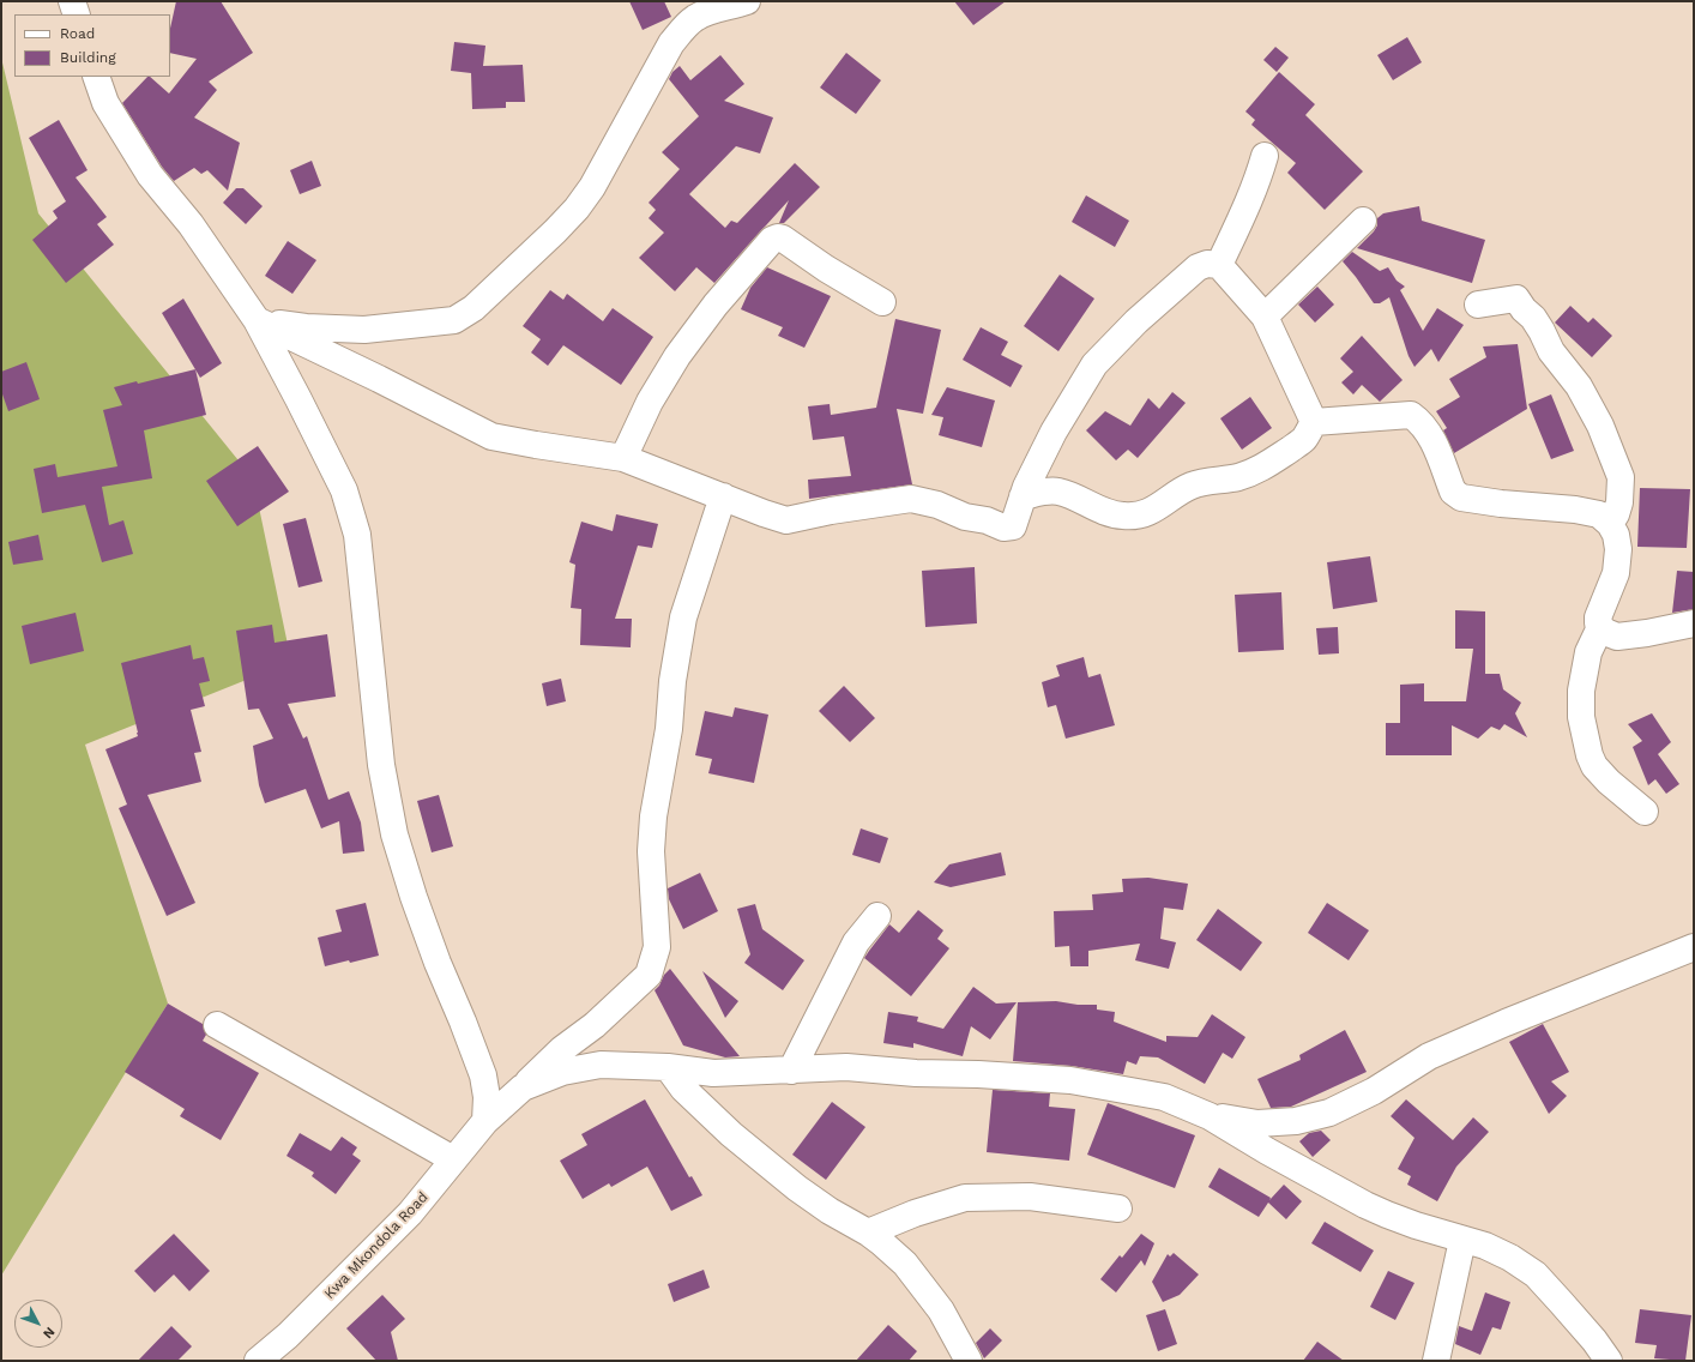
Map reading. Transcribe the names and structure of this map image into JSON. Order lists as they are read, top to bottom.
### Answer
{
  "streets": {
    "street": ["Kwa Mkondola Road"]
  },
  "legend": ["Road", "Building"],
  "north": "bottom right"
}
